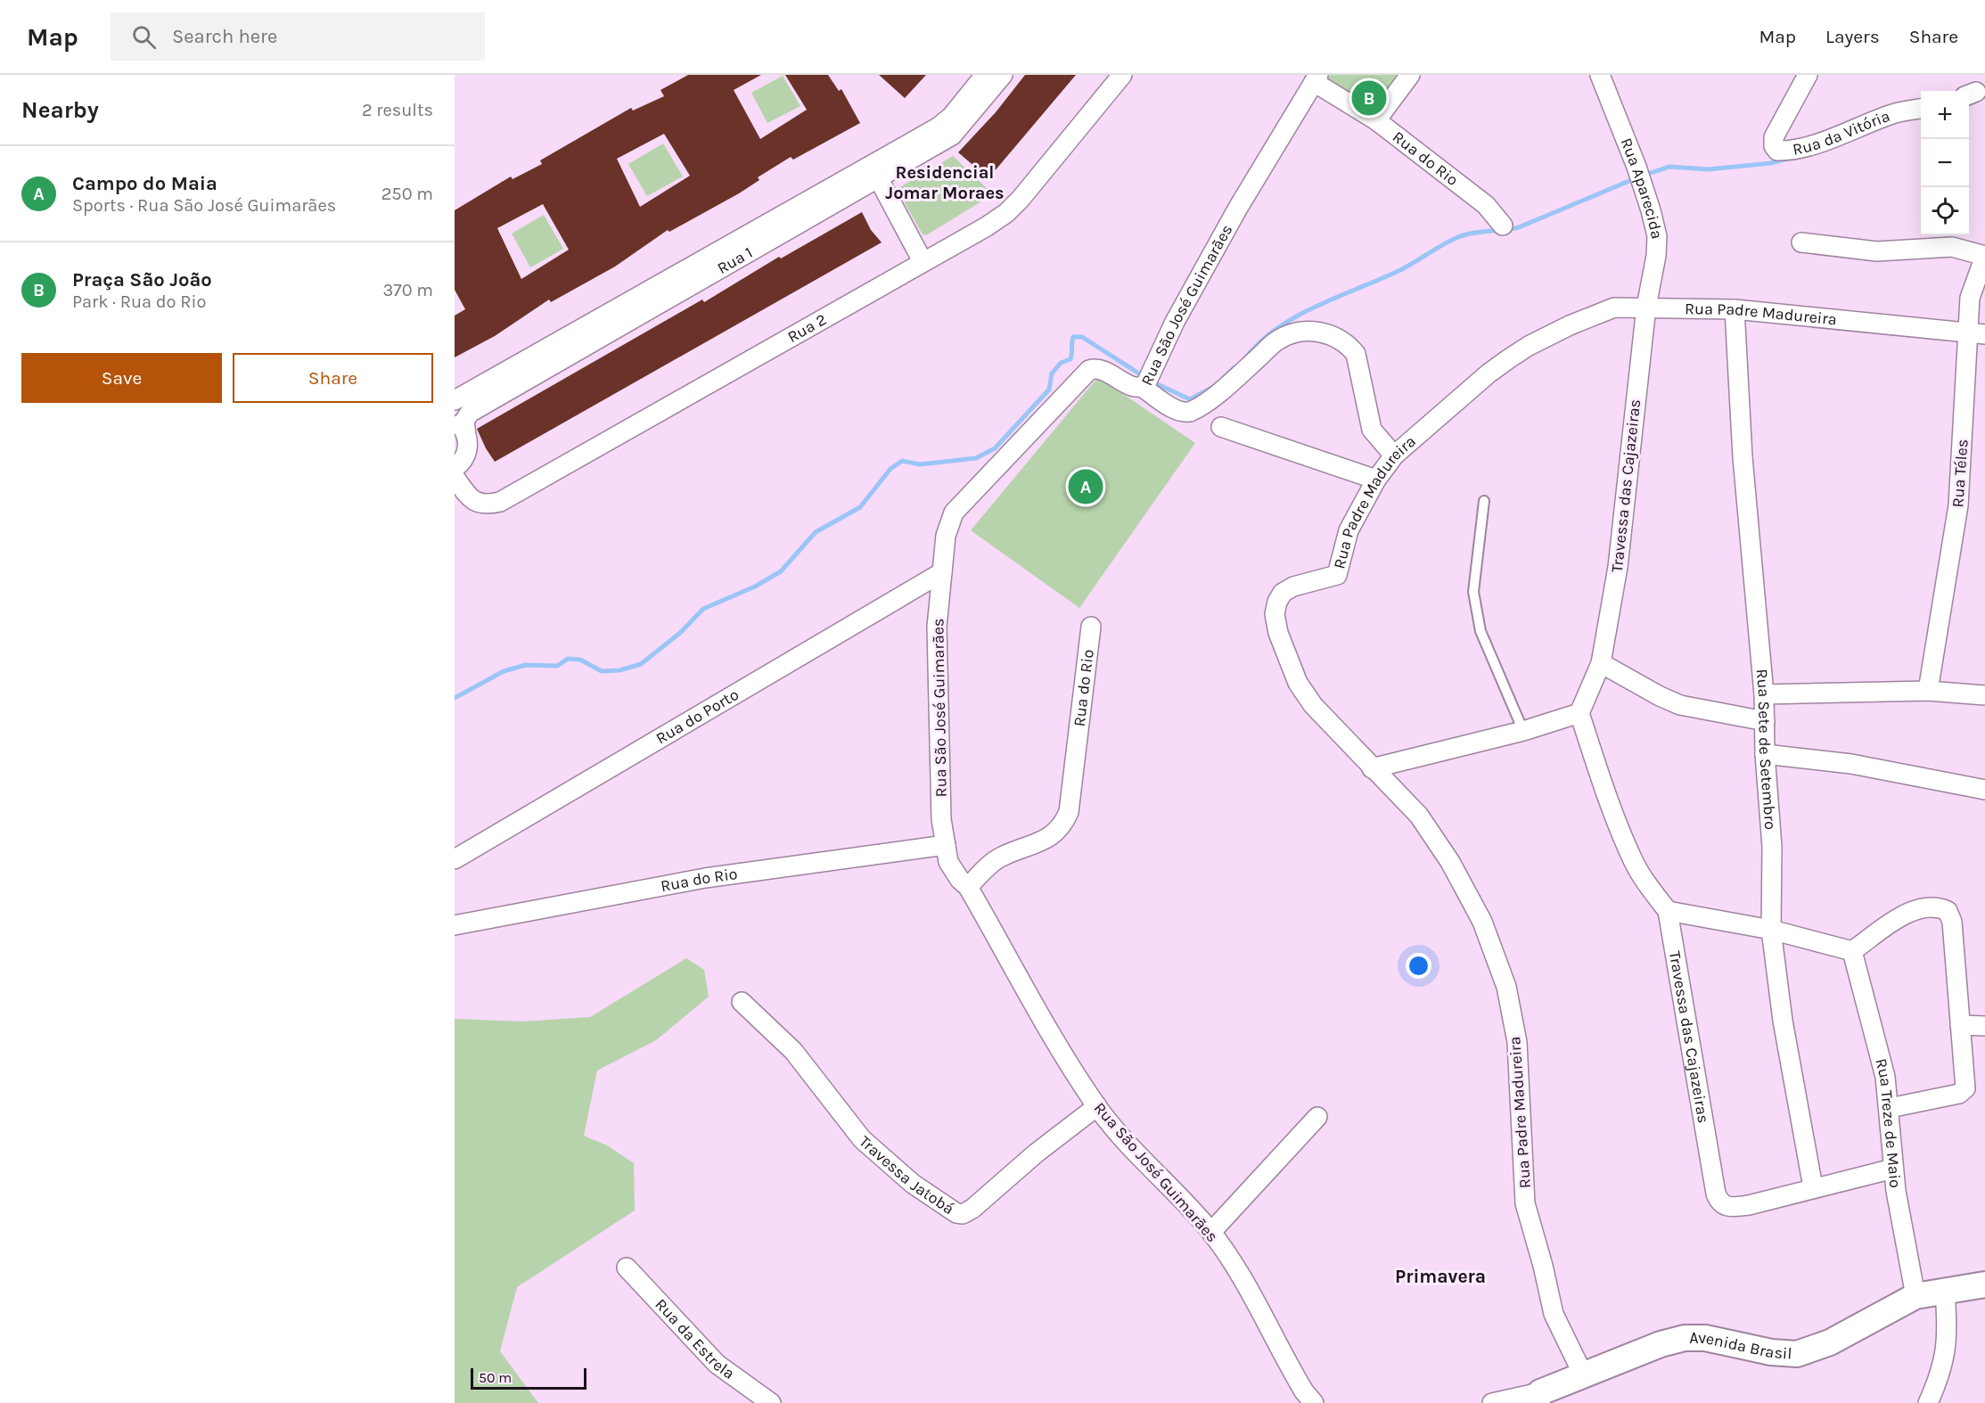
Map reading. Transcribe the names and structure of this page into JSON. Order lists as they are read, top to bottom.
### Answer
{
  "streets": {
    "street": [
      "Rua da Vitória",
      "Rua do Rio",
      "Rua Aparecida",
      "Rua 1",
      "Rua São José Guimarães",
      "Rua Padre Madureira",
      "Rua 2",
      "Rua Téles",
      "Travessa das Cajazeiras",
      "Rua do Porto",
      "Rua Sete de Setembro",
      "Rua Treze de Maio",
      "Travessa Jatobá",
      "Rua da Estrela",
      "Avenida Brasil"
    ]
  },
  "crossings": [
    ["Rua do Rio", "Rua São José Guimarães"],
    ["Rua Aparecida", "Rua Padre Madureira"],
    ["Rua Aparecida", "Travessa das Cajazeiras"],
    ["Rua São José Guimarães", "Rua do Porto"],
    ["Rua São José Guimarães", "Travessa Jatobá"],
    ["Rua Padre Madureira", "Rua Téles"],
    ["Rua Padre Madureira", "Travessa das Cajazeiras"],
    ["Rua Padre Madureira", "Rua Sete de Setembro"],
    ["Rua Padre Madureira", "Avenida Brasil"],
    ["Travessa das Cajazeiras", "Rua Sete de Setembro"],
    ["Travessa das Cajazeiras", "Rua Treze de Maio"],
    ["Rua Treze de Maio", "Avenida Brasil"]
  ],
  "districts": ["Residencial Jomar Moraes", "Primavera"],
  "scale_bar": "50 m",
  "page": {
    "header": "Map",
    "search": "Search here",
    "nav": ["Map", "Layers", "Share"],
    "heading": ["Nearby", "2 results"],
    "pins": ["B", "A"],
    "map_buttons": ["+", "−"],
    "list": [
      {
        "mark": "A",
        "name": "Campo do Maia",
        "note": "Sports · Rua São José Guimarães",
        "value": "250 m"
      },
      {
        "mark": "B",
        "name": "Praça São João",
        "note": "Park · Rua do Rio",
        "value": "370 m"
      }
    ],
    "buttons": ["Save", "Share"],
    "scale": "50 m"
  }
}
